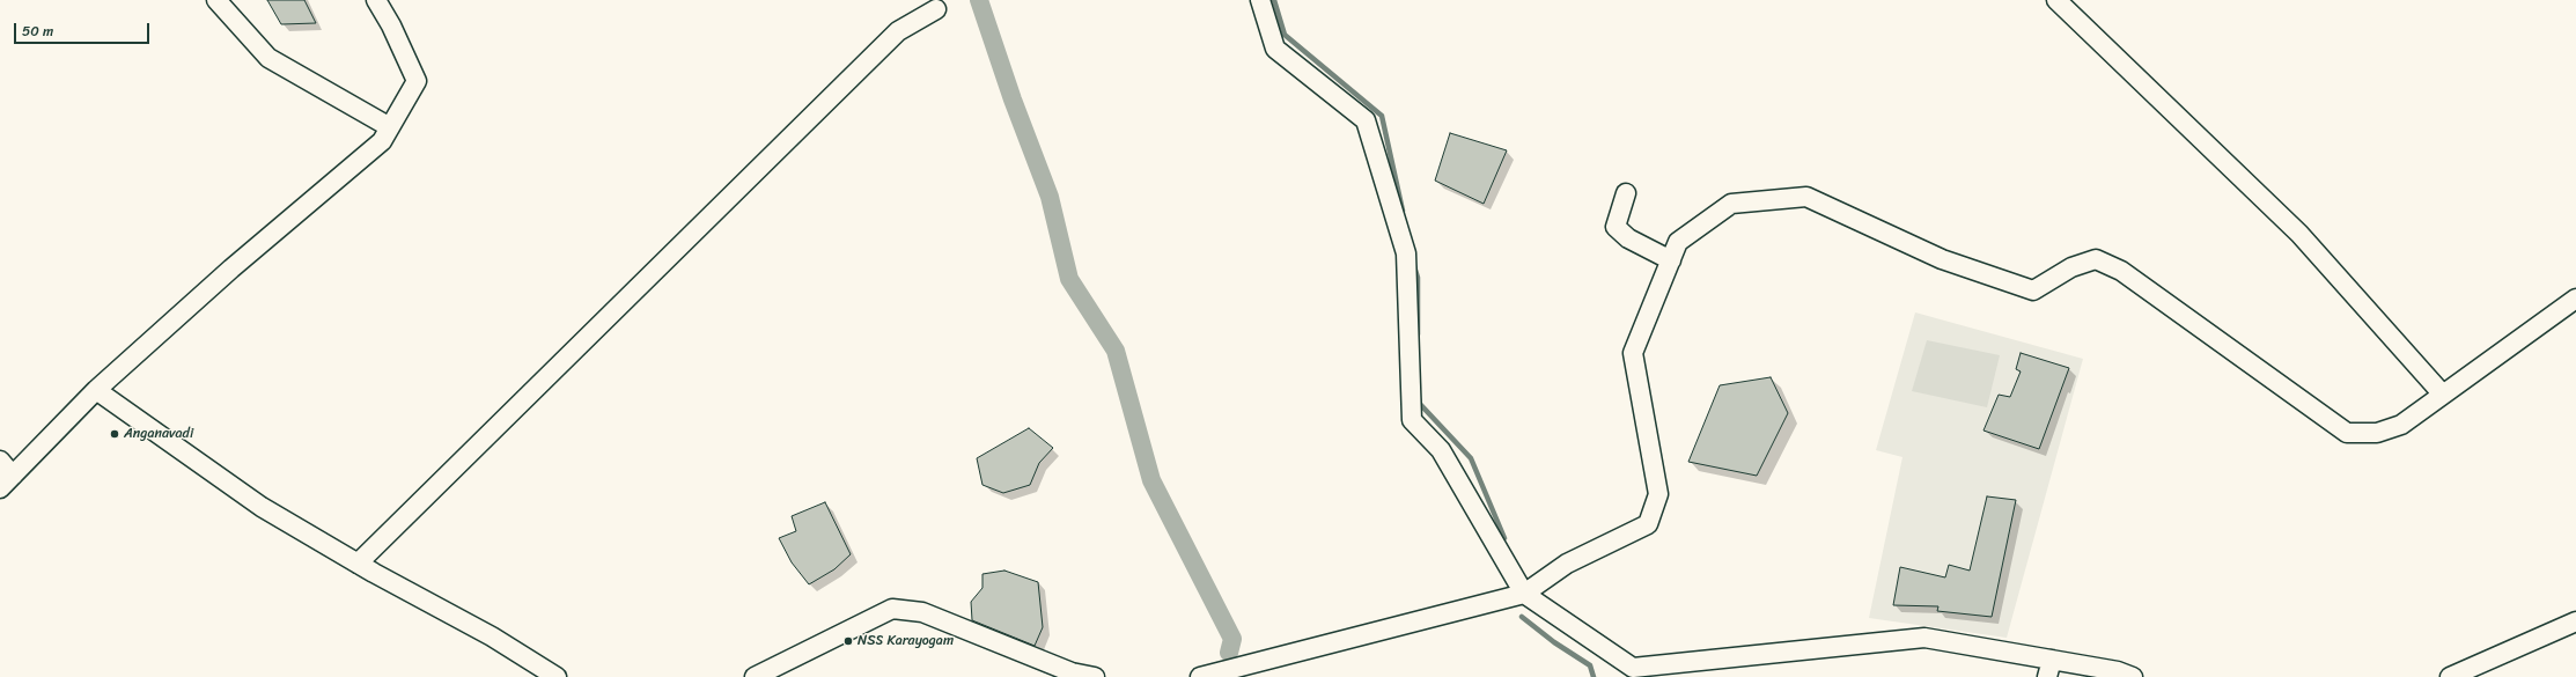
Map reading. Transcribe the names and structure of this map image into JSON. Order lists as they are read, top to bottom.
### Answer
{
  "places": ["Anganavadi", "NSS Karayogam"],
  "scale_bar": "50 m"
}
